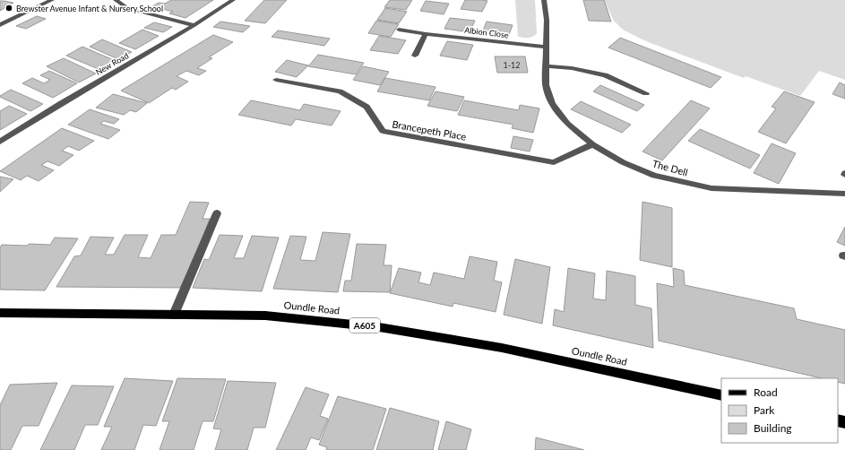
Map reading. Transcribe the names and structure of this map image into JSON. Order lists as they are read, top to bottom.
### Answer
{
  "streets": {
    "main road": ["Oundle Road", "A605"],
    "street": [
      "Albion Close",
      "New Road",
      "Brancepeth Place",
      "The Dell"
    ]
  },
  "crossings": [
    ["Albion Close", "The Dell"],
    ["Brancepeth Place", "The Dell"]
  ],
  "places": ["Brewster Avenue Infant & Nursery School"],
  "house_numbers": ["1-12"],
  "legend": ["Road", "Park", "Building"]
}
